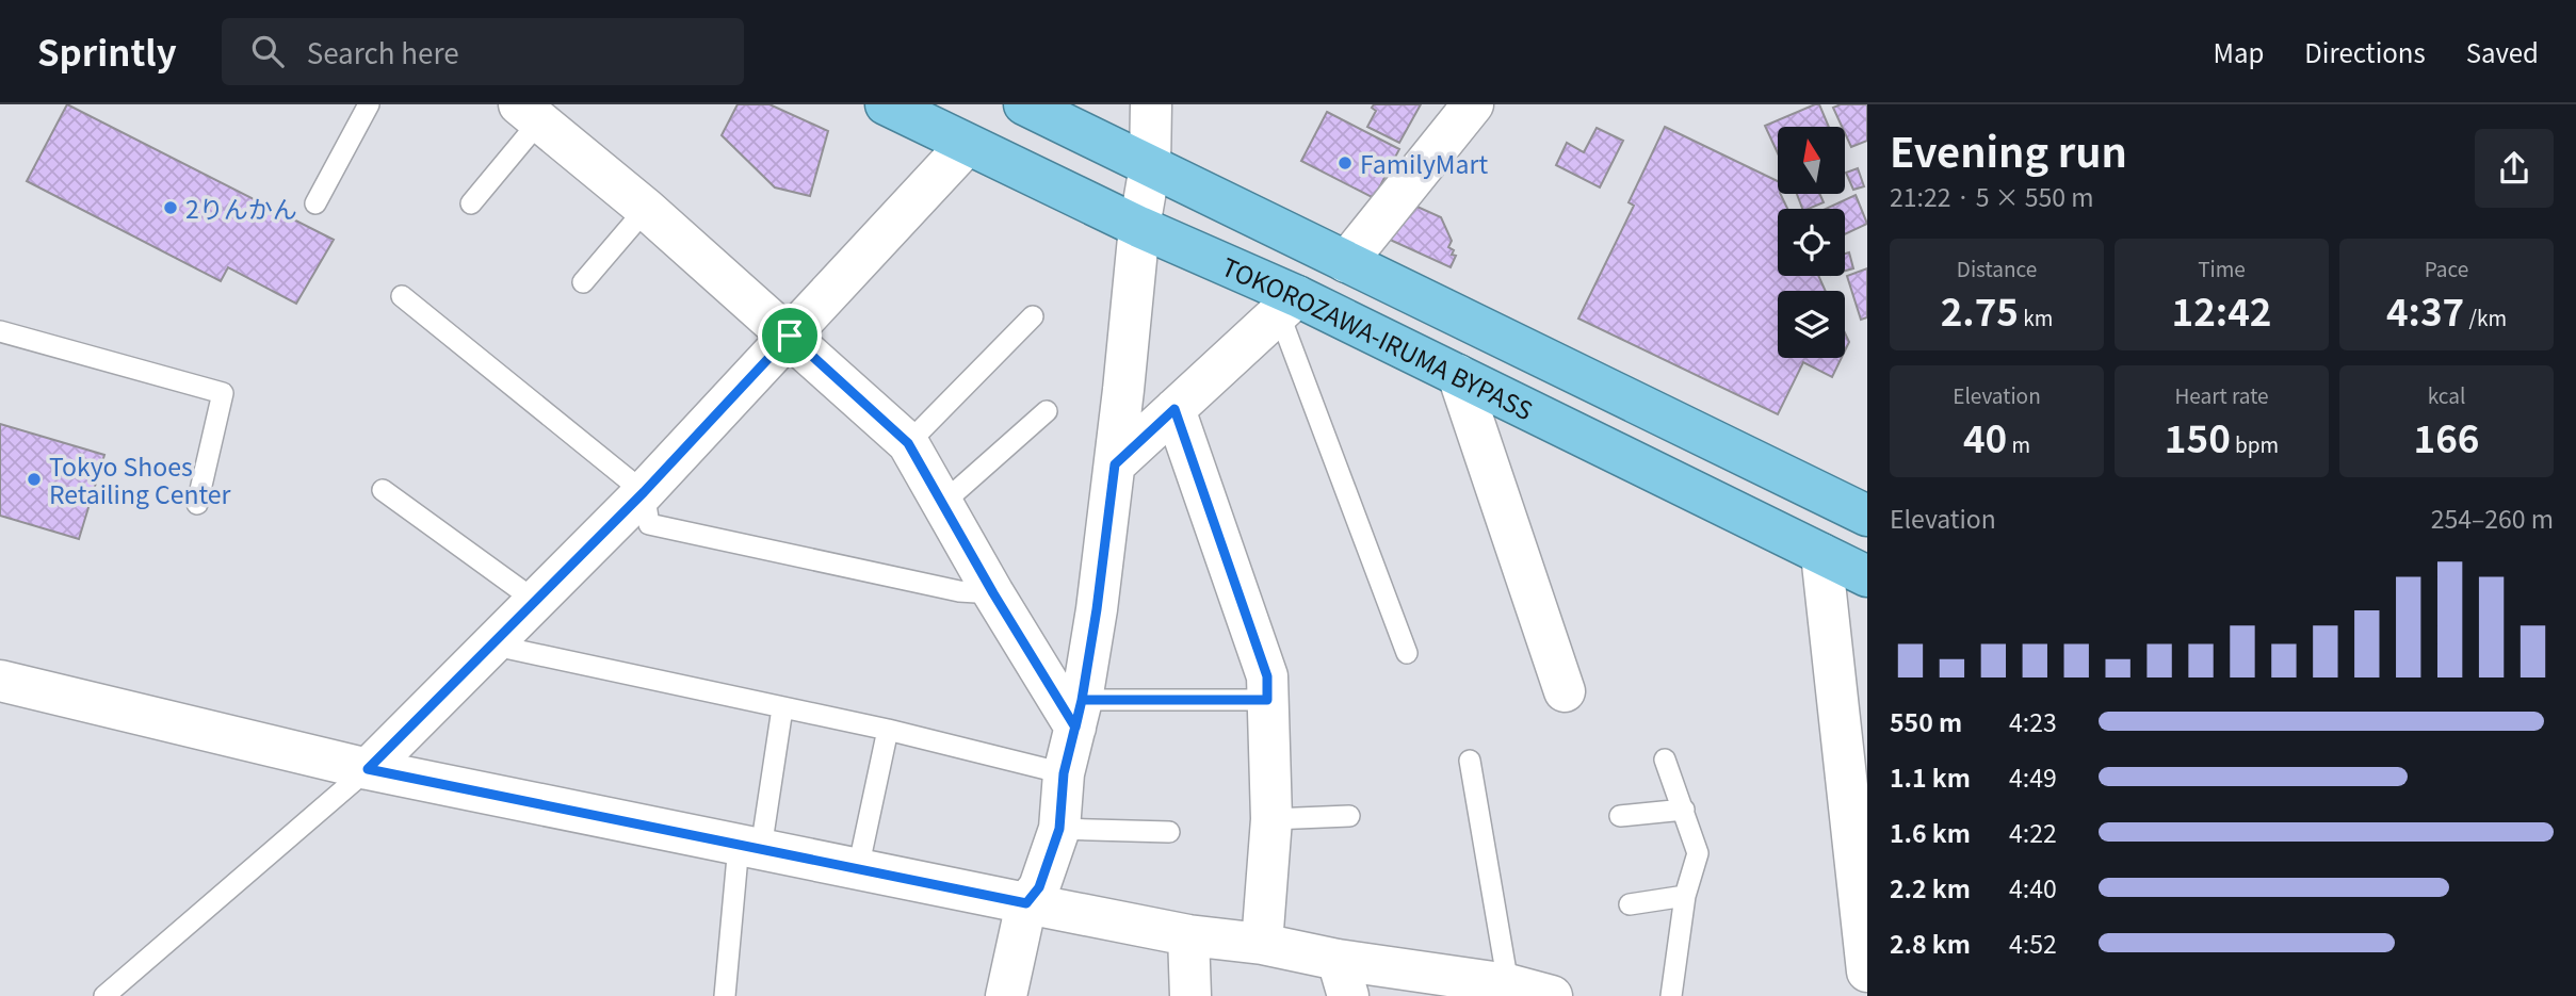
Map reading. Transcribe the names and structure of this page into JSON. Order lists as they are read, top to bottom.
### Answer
{
  "streets": {
    "highway": ["TOKOROZAWA-IRUMA BYPASS"]
  },
  "places": ["FamilyMart", "2りんかん", "Tokyo Shoes Retailing Center"],
  "north": "top",
  "page": {
    "header": "Sprintly",
    "search": "Search here",
    "nav": ["Map", "Directions", "Saved"],
    "heading": ["Evening run", "21:22 · 5 × 550 m"],
    "stats": [
      ["Distance", "2.75 km"],
      ["Time", "12:42"],
      ["Pace", "4:37 /km"],
      ["Elevation", "40 m"],
      ["Heart rate", "150 bpm"],
      ["kcal", "166"]
    ],
    "chart": ["Elevation", "254–260 m"],
    "list": [
      {
        "name": "550 m",
        "note": "4:23"
      },
      {
        "name": "1.1 km",
        "note": "4:49"
      },
      {
        "name": "1.6 km",
        "note": "4:22"
      },
      {
        "name": "2.2 km",
        "note": "4:40"
      },
      {
        "name": "2.8 km",
        "note": "4:52"
      }
    ]
  }
}
